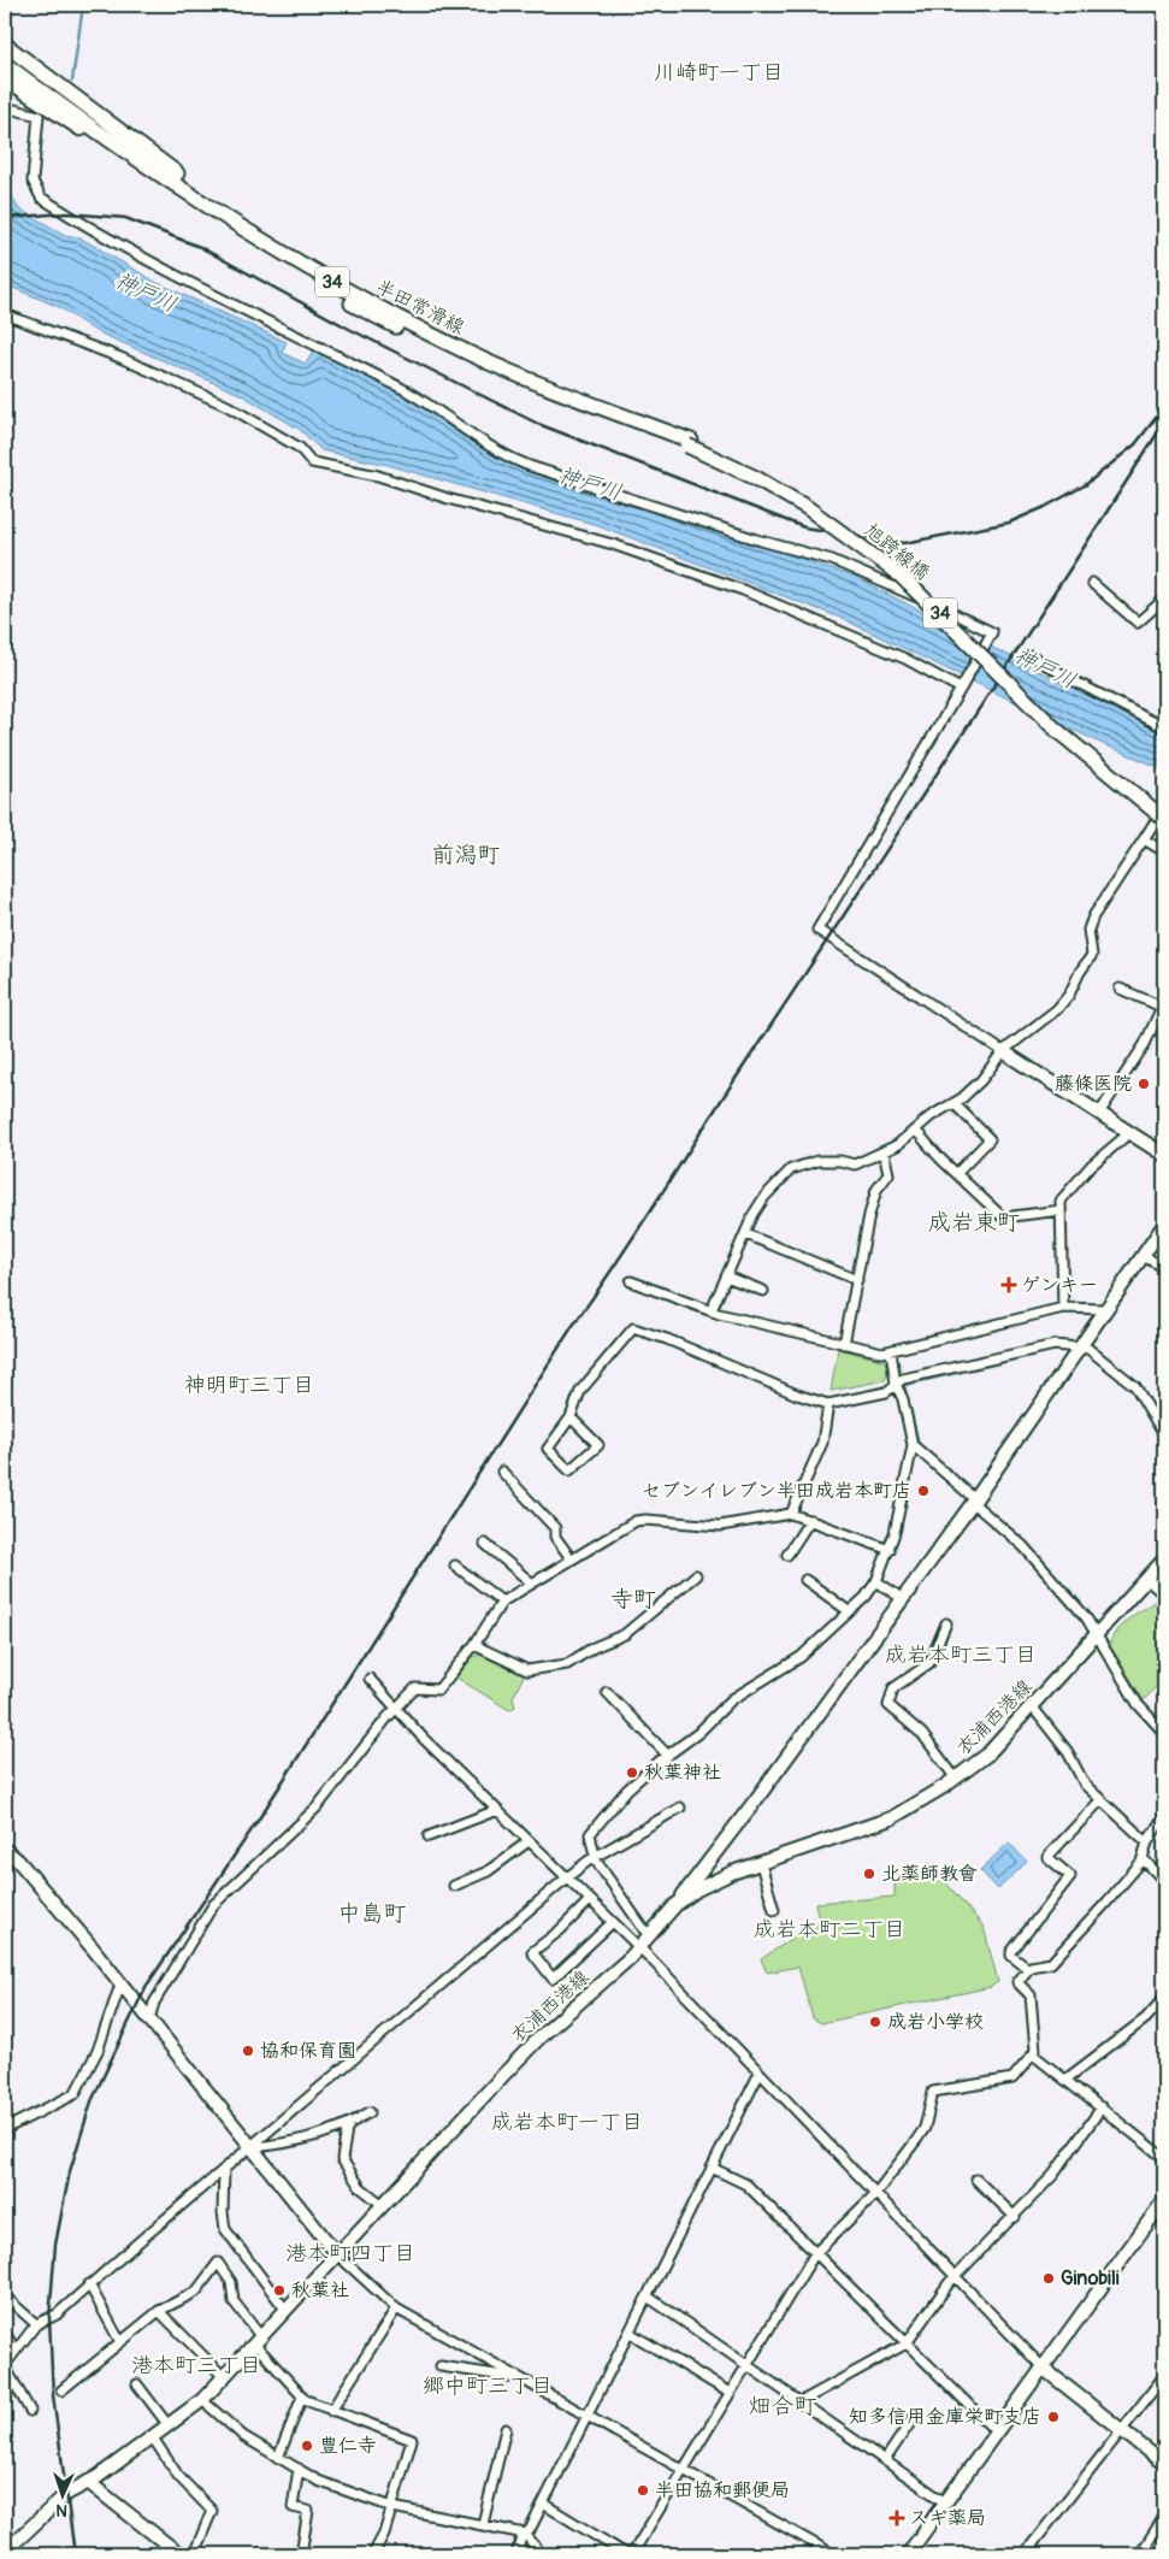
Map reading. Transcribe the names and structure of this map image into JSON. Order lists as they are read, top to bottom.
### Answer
{
  "streets": {
    "main road": ["34", "半田常滑線", "旭跨線橋"],
    "street": ["衣浦西港線"]
  },
  "crossings": [
    ["34", "半田常滑線"],
    ["半田常滑線", "旭跨線橋"]
  ],
  "districts": [
    "川崎町一丁目",
    "前潟町",
    "成岩東町",
    "神明町三丁目",
    "寺町",
    "成岩本町三丁目",
    "中島町",
    "成岩本町二丁目",
    "成岩本町一丁目",
    "港本町四丁目",
    "港本町三丁目",
    "郷中町三丁目",
    "畑合町"
  ],
  "water": ["神戸川"],
  "places": {
    "other": [
      "藤條医院",
      "セブンイレブン半田成岩本町店",
      "秋葉神社",
      "北薬師教會",
      "成岩小学校",
      "協和保育園",
      "Ginobili",
      "秋葉社",
      "知多信用金庫栄町支店",
      "豊仁寺",
      "半田協和郵便局"
    ],
    "health": ["ゲンキー", "スギ薬局"]
  },
  "north": "bottom"
}
